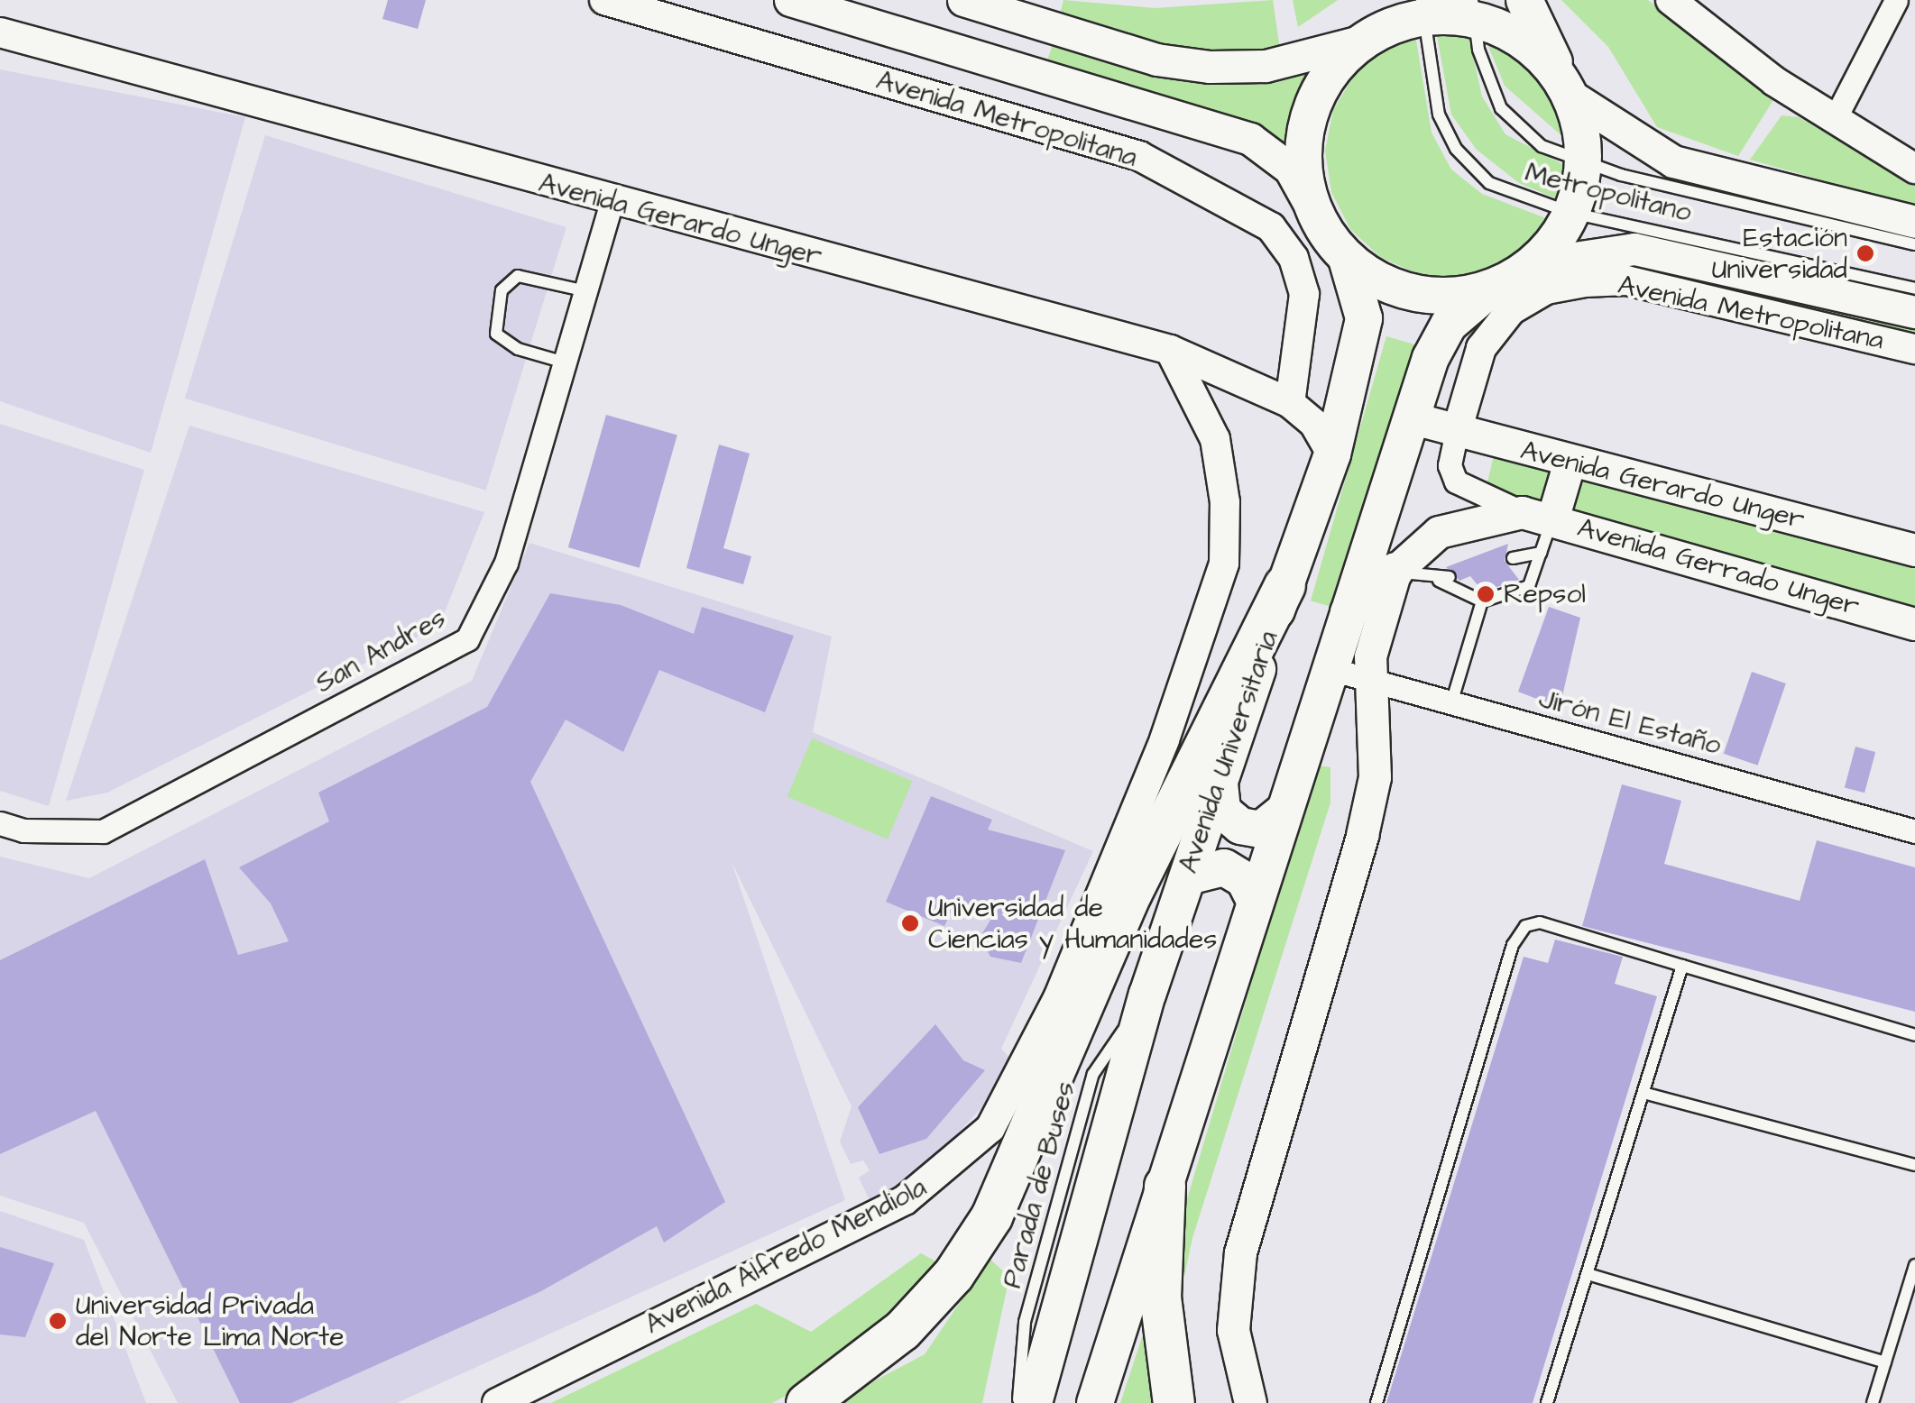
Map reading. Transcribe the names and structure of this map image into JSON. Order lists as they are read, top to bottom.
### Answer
{
  "streets": {
    "main road": [
      "Avenida Metropolitana",
      "Avenida Gerardo Unger",
      "Avenida Gerrado Unger",
      "Avenida Universitaria"
    ],
    "street": ["San Andres", "Jirón El Estaño", "Avenida Alfredo Mendiola"],
    "lane": ["Metropolitano", "Parada de Buses"]
  },
  "crossings": [
    ["Avenida Metropolitana", "Avenida Gerardo Unger"],
    ["Avenida Metropolitana", "Avenida Gerrado Unger"],
    ["Avenida Gerardo Unger", "Avenida Gerrado Unger"],
    ["Avenida Gerardo Unger", "San Andres"],
    ["Avenida Gerardo Unger", "Avenida Universitaria"],
    ["Avenida Gerardo Unger", "Avenida Alfredo Mendiola"],
    ["Avenida Universitaria", "Parada de Buses"]
  ],
  "places": [
    "Estación Universidad",
    "Repsol",
    "Universidad de Ciencias y Humanidades",
    "Universidad Privada del Norte Lima Norte"
  ]
}
